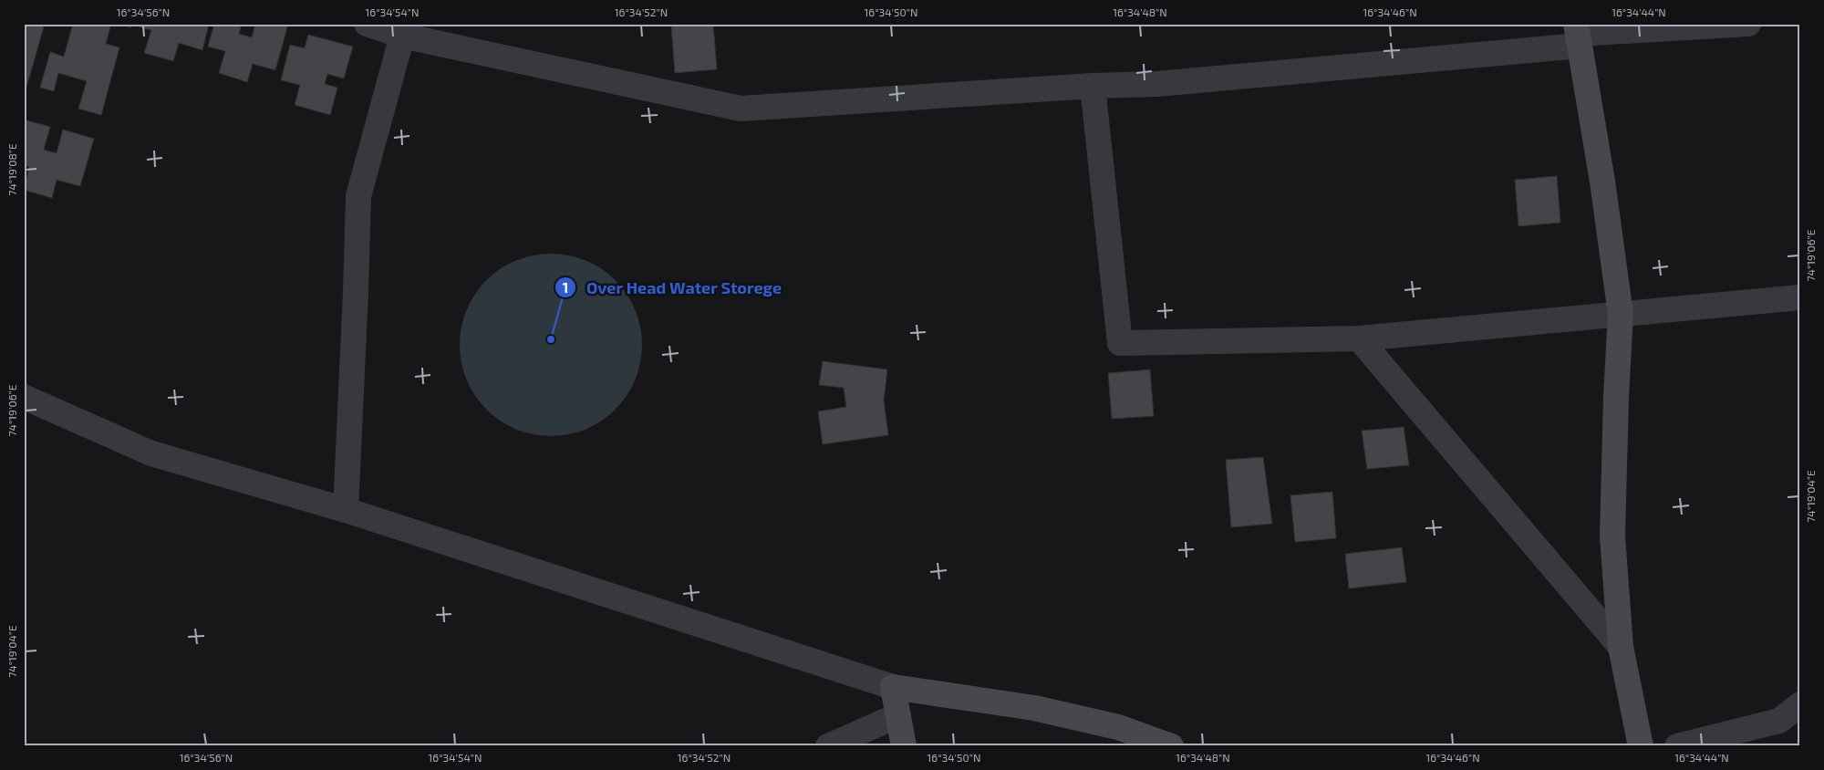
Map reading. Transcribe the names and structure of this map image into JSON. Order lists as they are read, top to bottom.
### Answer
{
  "places": ["Over Head Water Storege"],
  "coordinates": [
    "16°34'56\"N",
    "16°34'54\"N",
    "16°34'52\"N",
    "16°34'50\"N",
    "16°34'48\"N",
    "16°34'46\"N",
    "16°34'44\"N",
    "74°19'08\"E",
    "74°19'06\"E",
    "74°19'04\"E"
  ]
}
